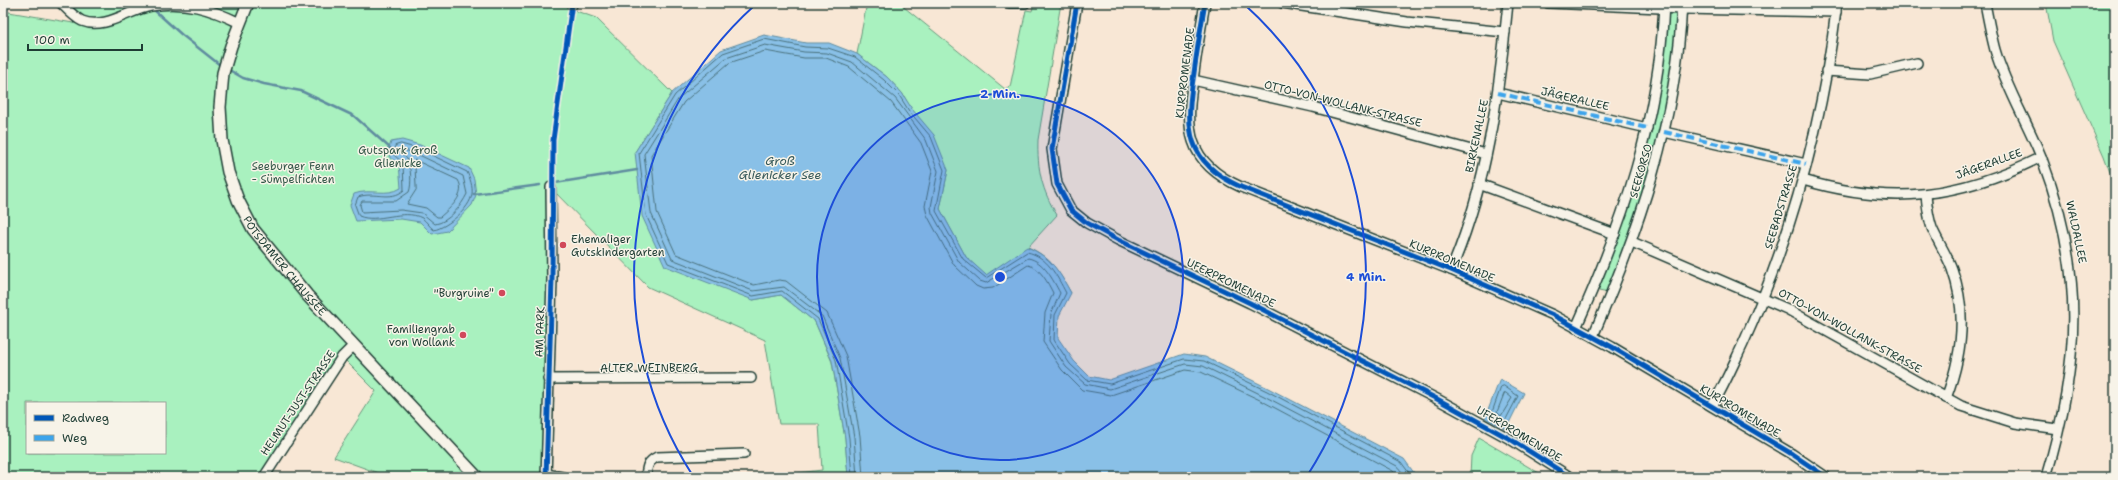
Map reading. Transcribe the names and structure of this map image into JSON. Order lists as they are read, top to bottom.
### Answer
{
  "streets": {
    "main road": ["POTSDAMER CHAUSSEE"],
    "street": [
      "KURPROMENADE",
      "JÄGERALLEE",
      "OTTO-VON-WOLLANK-STRASSE",
      "BIRKENALLEE",
      "SEEKORSO",
      "SEEBADSTRASSE",
      "WALDALLEE",
      "UFERPROMENADE",
      "AM PARK",
      "ALTER WEINBERG",
      "HELMUT-JUST-STRASSE"
    ]
  },
  "crossings": [
    ["KURPROMENADE", "OTTO-VON-WOLLANK-STRASSE"],
    ["KURPROMENADE", "BIRKENALLEE"],
    ["KURPROMENADE", "SEEKORSO"],
    ["KURPROMENADE", "SEEBADSTRASSE"],
    ["JÄGERALLEE", "BIRKENALLEE"],
    ["JÄGERALLEE", "SEEKORSO"],
    ["JÄGERALLEE", "SEEBADSTRASSE"],
    ["JÄGERALLEE", "WALDALLEE"],
    ["OTTO-VON-WOLLANK-STRASSE", "BIRKENALLEE"],
    ["OTTO-VON-WOLLANK-STRASSE", "SEEKORSO"],
    ["OTTO-VON-WOLLANK-STRASSE", "SEEBADSTRASSE"],
    ["OTTO-VON-WOLLANK-STRASSE", "WALDALLEE"],
    ["POTSDAMER CHAUSSEE", "HELMUT-JUST-STRASSE"],
    ["AM PARK", "ALTER WEINBERG"]
  ],
  "water": ["Groß Glienicker See"],
  "parks": ["Gutspark Groß Glienicke", "Seeburger Fenn - Sümpelfichten"],
  "places": ["Ehemaliger Gutskindergarten", "\"Burgruine\"", "Familiengrab von Wollank"],
  "legend": ["Radweg", "Weg"],
  "scale_bar": "100 m",
  "rings": ["2 Min.", "4 Min."]
}
